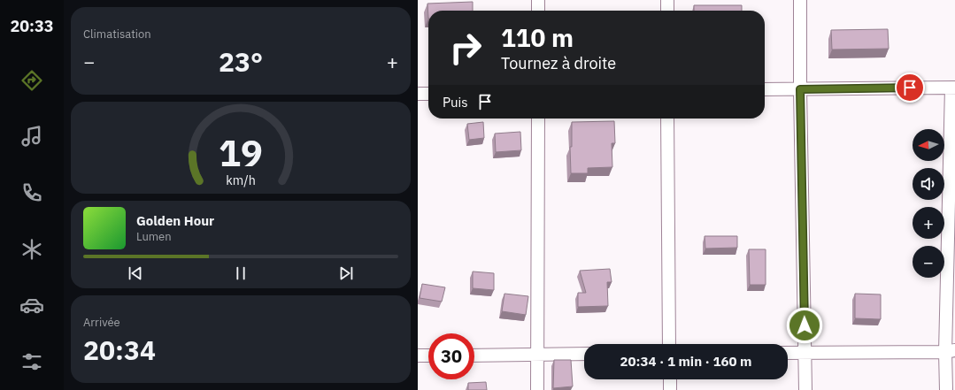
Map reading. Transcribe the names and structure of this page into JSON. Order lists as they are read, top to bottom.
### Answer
{
  "north": "left",
  "page": {
    "tabs": "20:33",
    "tile": [
      "Climatisation",
      ["Arrivée", "20:34"]
    ],
    "turn": ["110 m", "Tournez à droite"],
    "heat": ["−", "23°", "+"],
    "then": "Puis",
    "map_buttons": ["+", "−"],
    "song": ["Golden Hour", "Lumen"],
    "limit": "30",
    "trip": "20:34 · 1 min · 160 m",
    "gauge": ["19", "km/h"]
  }
}
